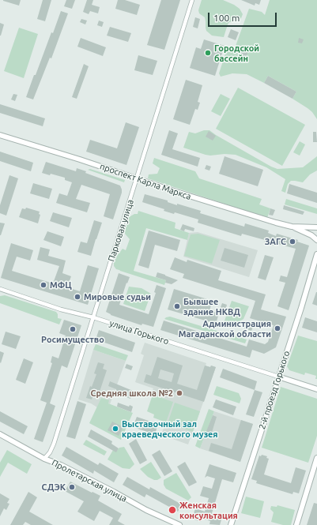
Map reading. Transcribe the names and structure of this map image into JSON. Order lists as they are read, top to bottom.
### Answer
{
  "streets": {
    "street": [
      "проспект Карла Маркса",
      "Парковая улица",
      "улица Горького",
      "2-й проезд Горького",
      "Пролетарская улица"
    ]
  },
  "crossings": [
    ["проспект Карла Маркса", "Парковая улица"],
    ["Парковая улица", "улица Горького"],
    ["Парковая улица", "Пролетарская улица"],
    ["улица Горького", "2-й проезд Горького"]
  ],
  "places": [
    "Городской бассейн",
    "ЗАГС",
    "МФЦ",
    "Мировые судьи",
    "Бывшее здание НКВД",
    "Администрация Магаданской области",
    "Росимущество",
    "Средняя школа №2",
    "Выставочный зал краеведческого музея",
    "СДЭК",
    "Женская консультация"
  ],
  "scale_bar": "100 m"
}
